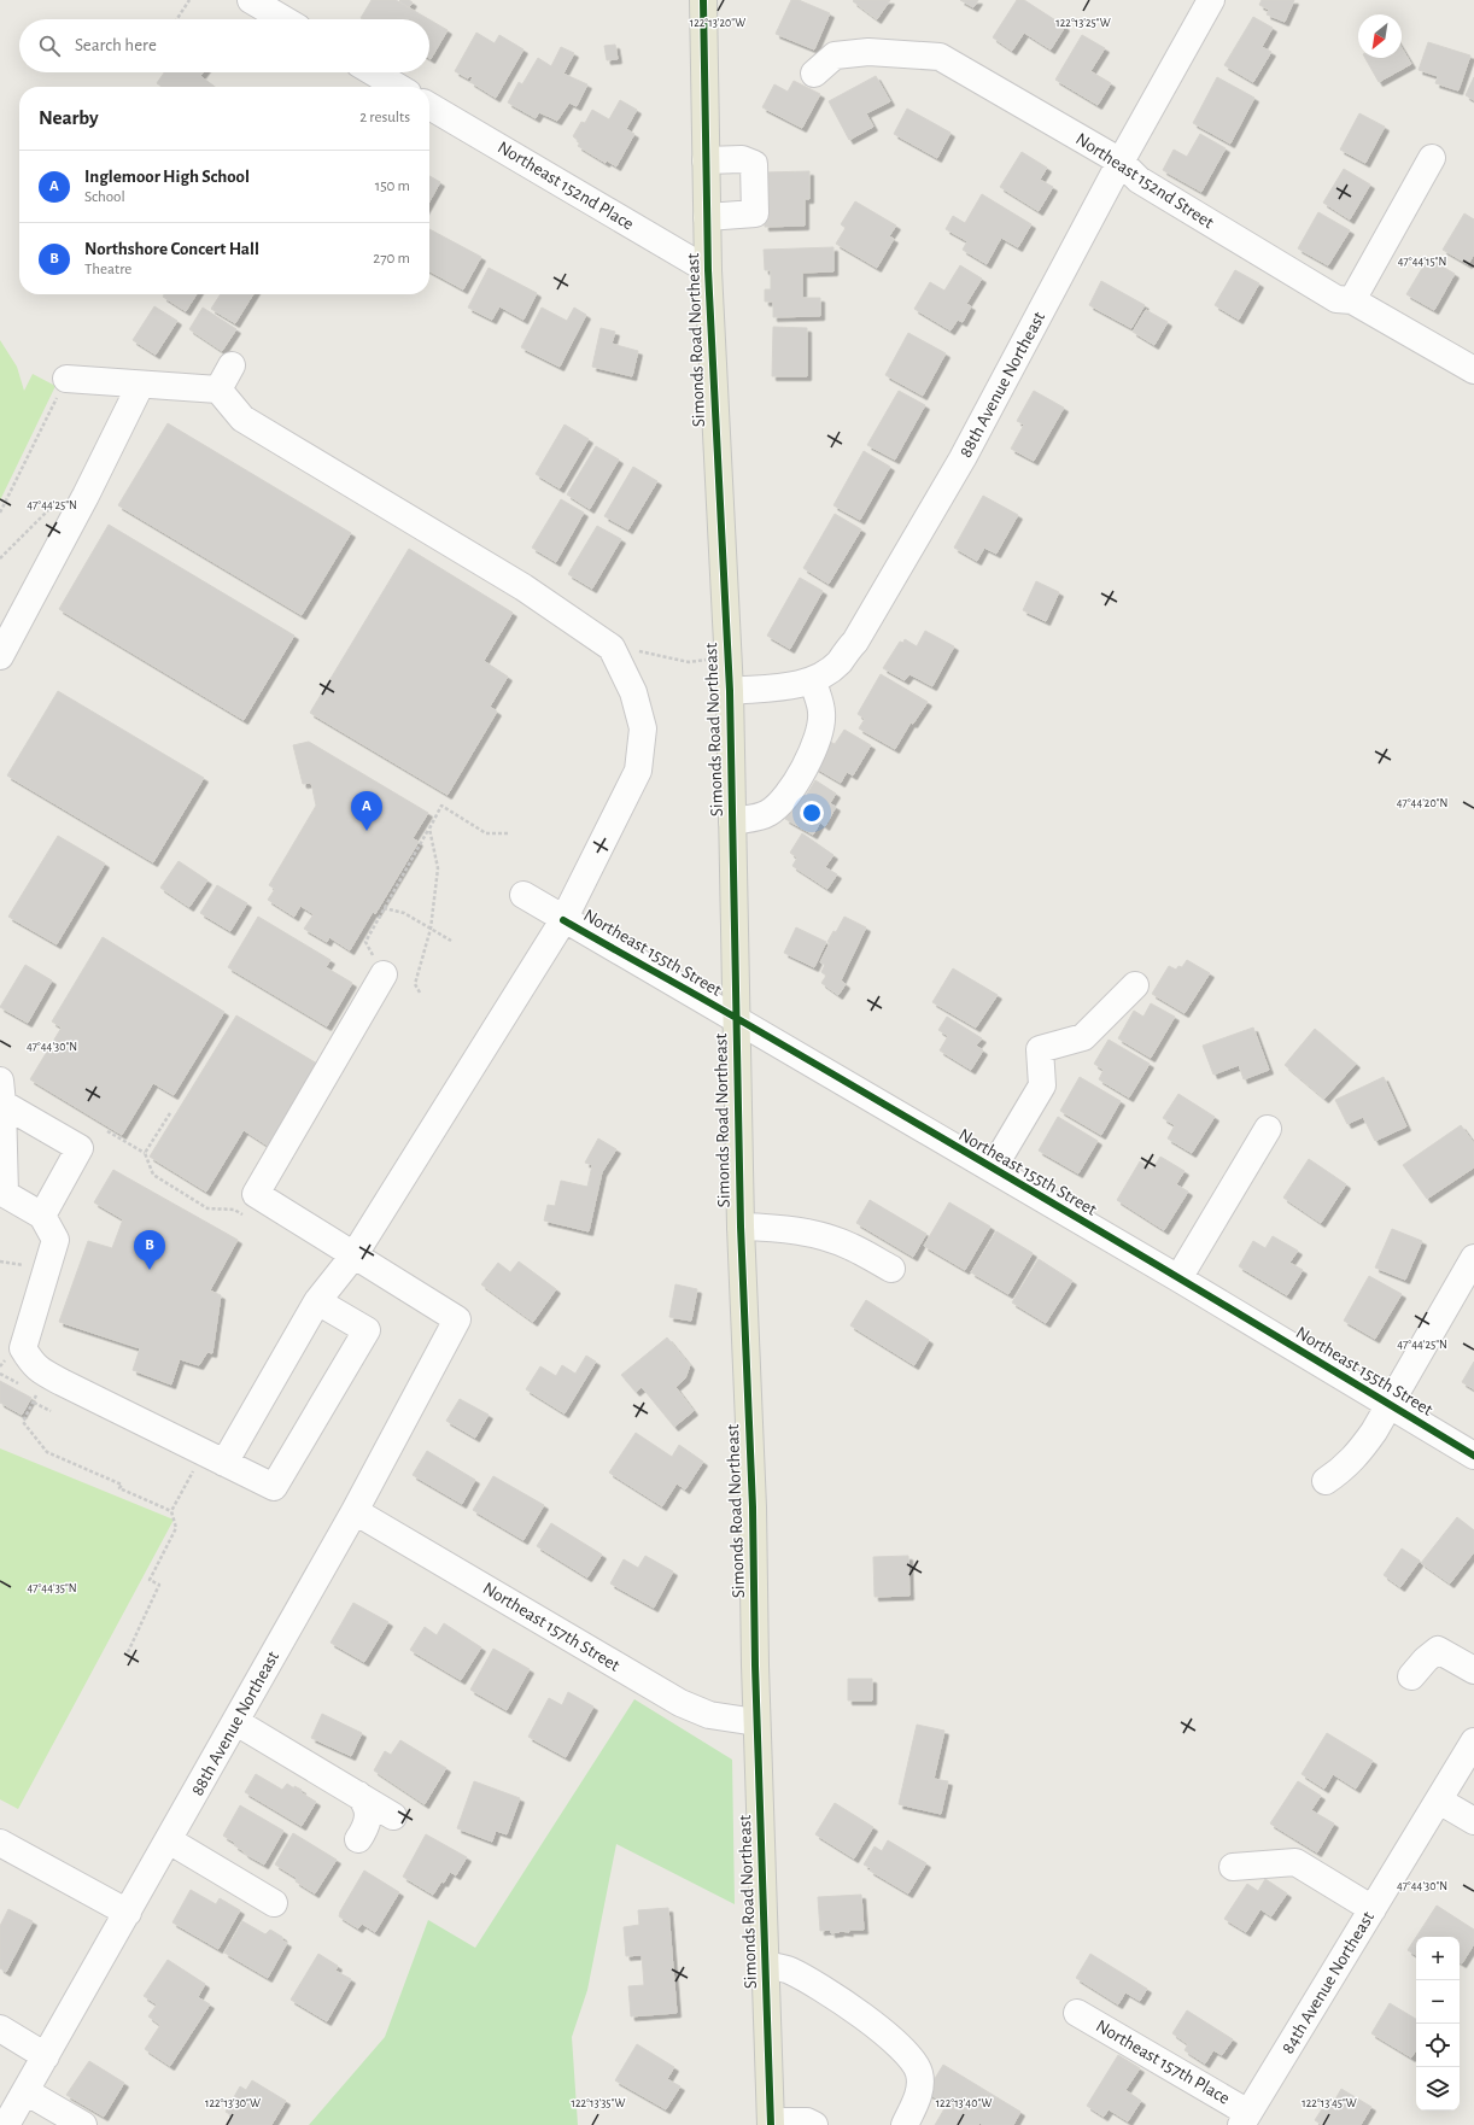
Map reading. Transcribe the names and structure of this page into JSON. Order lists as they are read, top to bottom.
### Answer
{
  "streets": {
    "main road": ["Simonds Road Northeast"],
    "street": [
      "Northeast 152nd Street",
      "Northeast 152nd Place",
      "88th Avenue Northeast",
      "Northeast 155th Street",
      "Northeast 157th Street",
      "84th Avenue Northeast",
      "Northeast 157th Place"
    ]
  },
  "crossings": [
    ["Northeast 152nd Street", "88th Avenue Northeast"],
    ["Northeast 152nd Place", "Simonds Road Northeast"],
    ["Simonds Road Northeast", "88th Avenue Northeast"],
    ["Simonds Road Northeast", "Northeast 155th Street"],
    ["Simonds Road Northeast", "Northeast 157th Street"],
    ["88th Avenue Northeast", "Northeast 157th Street"],
    ["84th Avenue Northeast", "Northeast 157th Place"]
  ],
  "north": "bottom left",
  "page": {
    "search": "Search here",
    "heading": ["Nearby", "2 results"],
    "list": [
      {
        "mark": "A",
        "name": "Inglemoor High School",
        "note": "School",
        "value": "150 m"
      },
      {
        "mark": "B",
        "name": "Northshore Concert Hall",
        "note": "Theatre",
        "value": "270 m"
      }
    ],
    "pins": ["A", "B"],
    "map_buttons": ["+", "−"]
  },
  "coordinates": [
    "122°13'20\"W",
    "122°13'25\"W",
    "47°44'15\"N",
    "47°44'25\"N",
    "47°44'20\"N",
    "47°44'30\"N",
    "47°44'35\"N",
    "122°13'30\"W",
    "122°13'35\"W",
    "122°13'40\"W",
    "122°13'45\"W"
  ]
}
